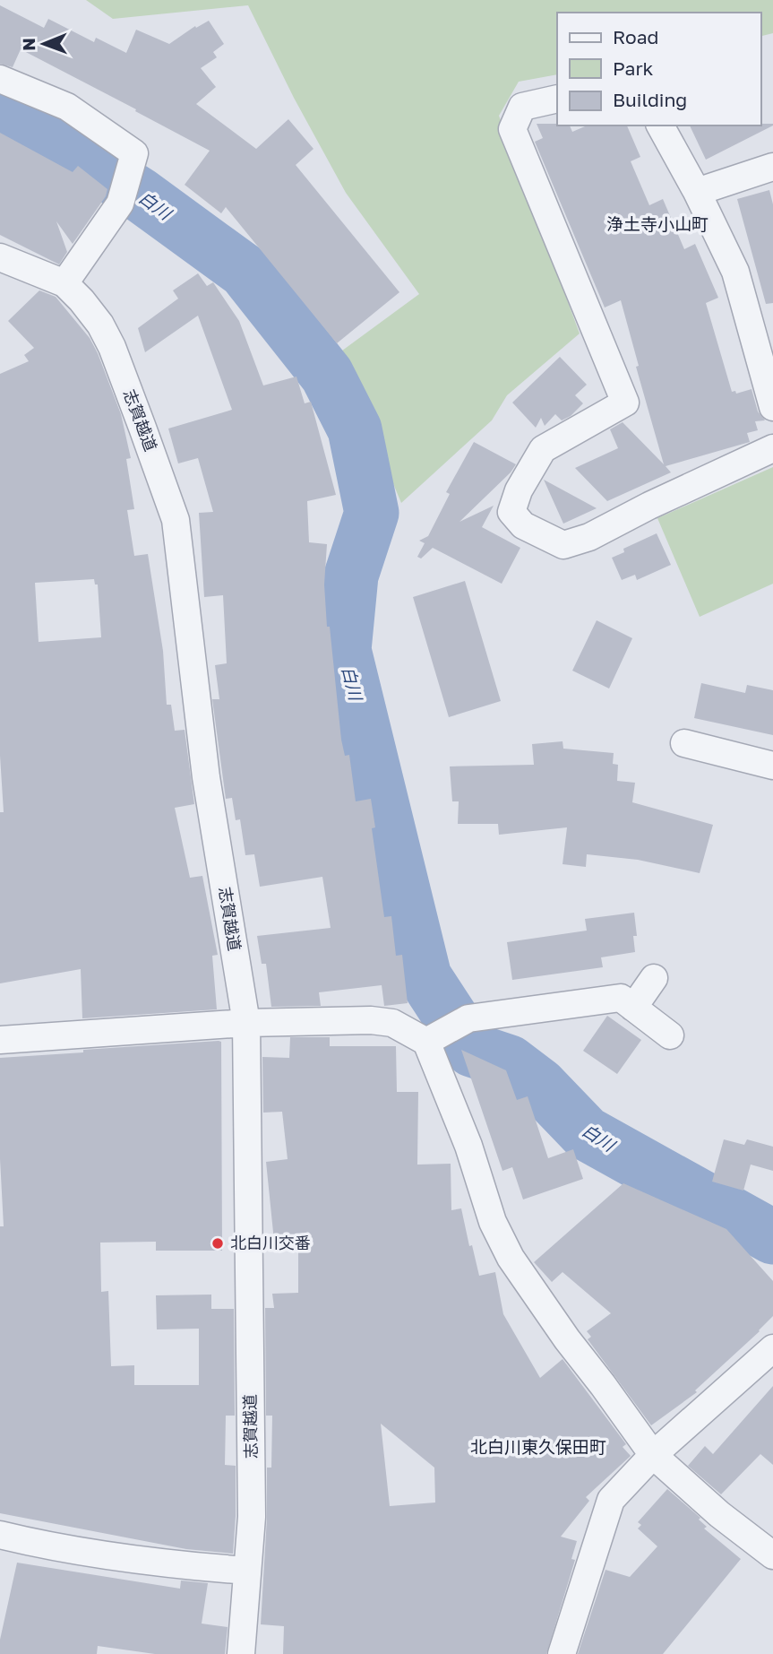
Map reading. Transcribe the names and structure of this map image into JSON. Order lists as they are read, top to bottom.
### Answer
{
  "streets": {
    "street": ["志賀越道"]
  },
  "districts": ["浄土寺小山町", "北白川東久保田町"],
  "water": ["白川"],
  "places": ["北白川交番"],
  "legend": ["Road", "Park", "Building"],
  "north": "left"
}
